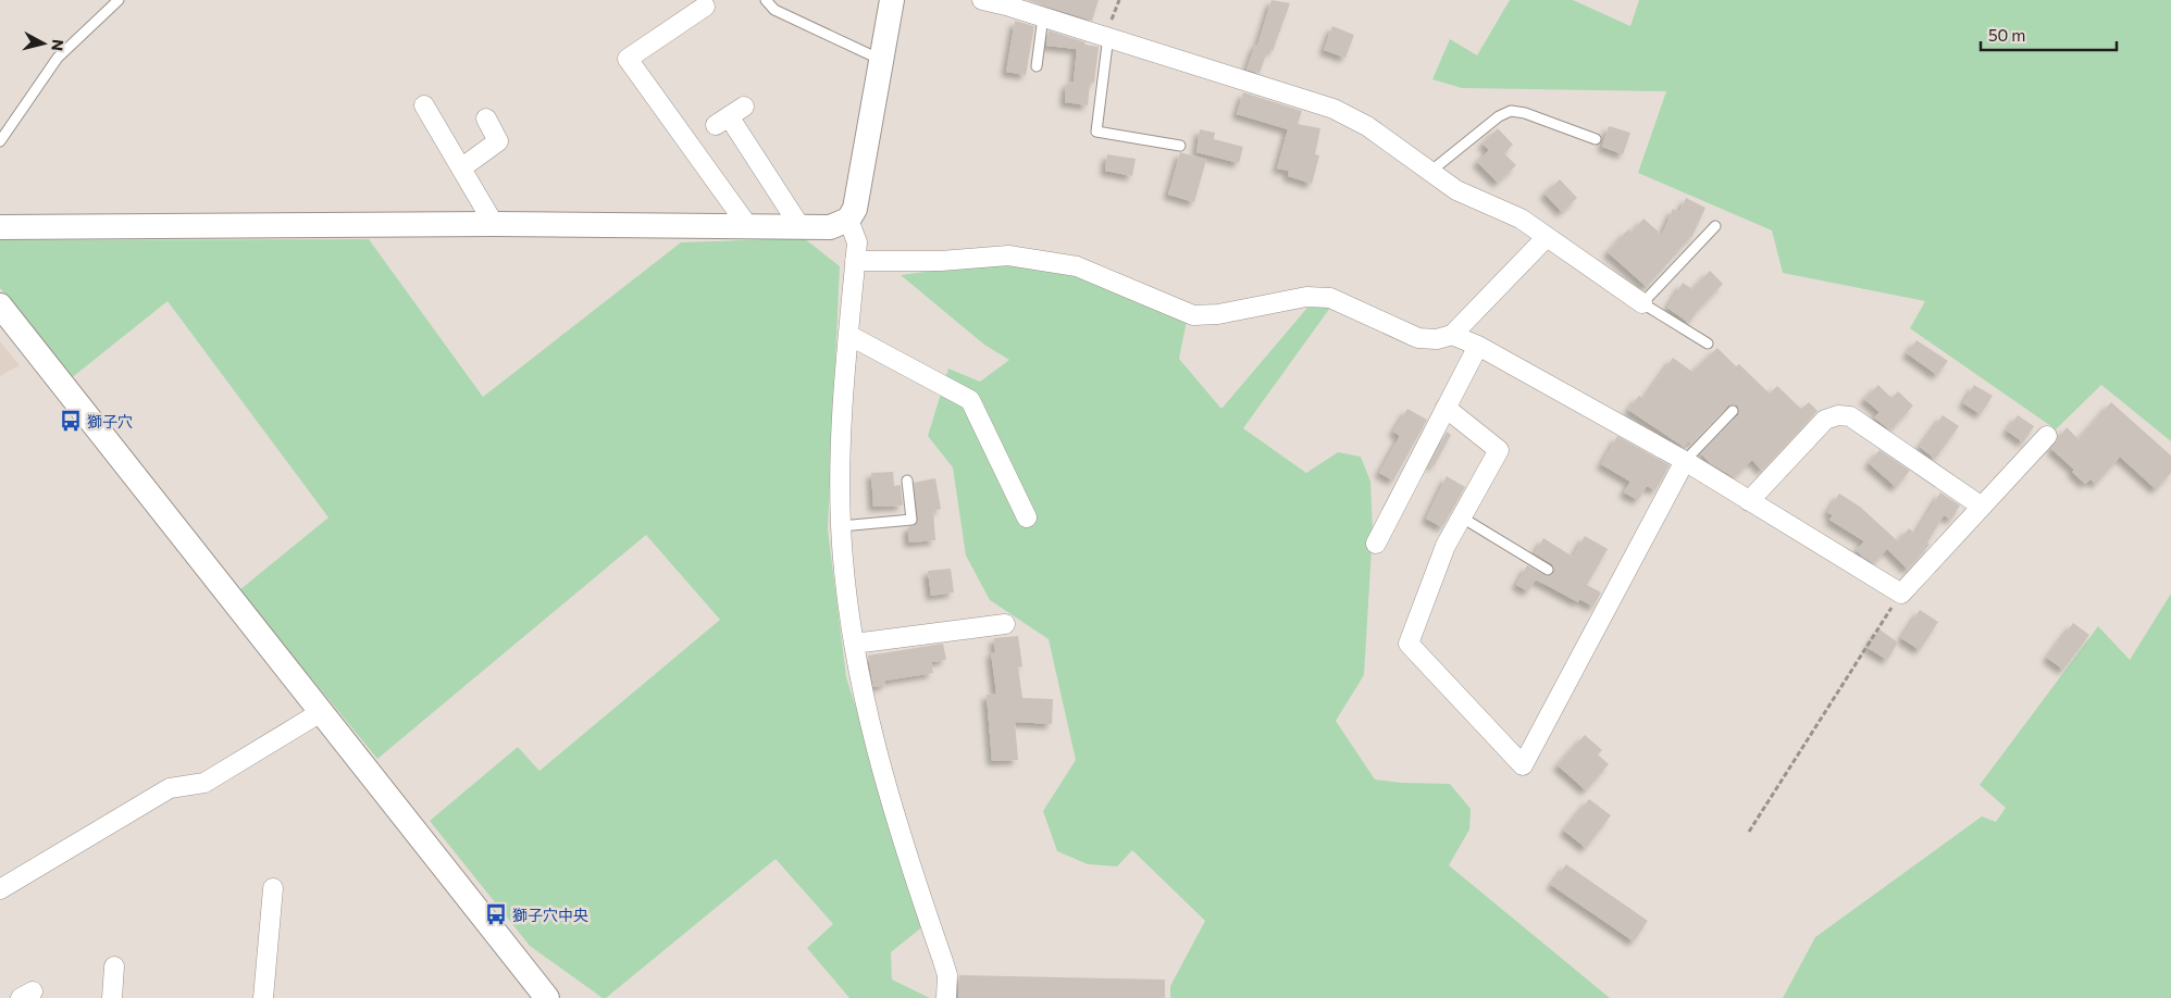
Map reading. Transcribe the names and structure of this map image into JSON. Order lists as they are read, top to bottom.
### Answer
{
  "places": {
    "bus stop": ["獅子穴", "獅子穴中央"]
  },
  "scale_bar": "50 m",
  "north": "right"
}
